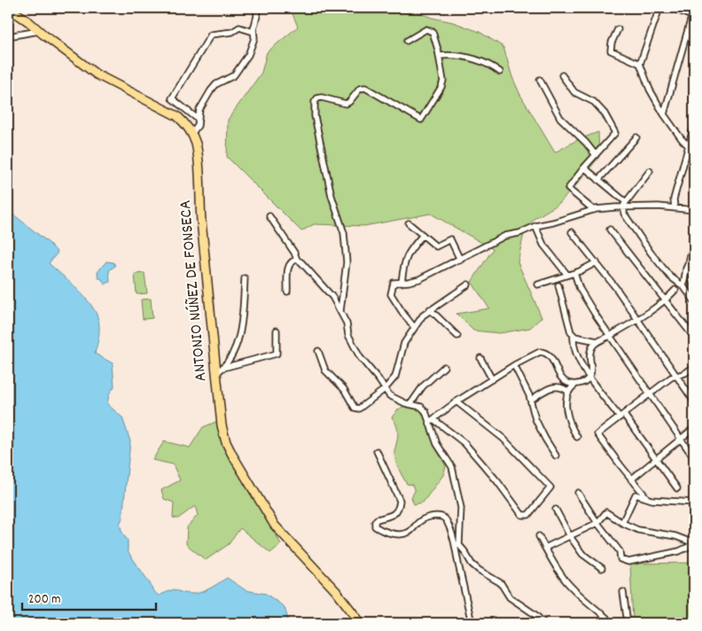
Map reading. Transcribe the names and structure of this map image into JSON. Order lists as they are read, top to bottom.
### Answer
{
  "streets": {
    "main road": ["ANTONIO NÚÑEZ DE FONSECA"]
  },
  "scale_bar": "200 m"
}
